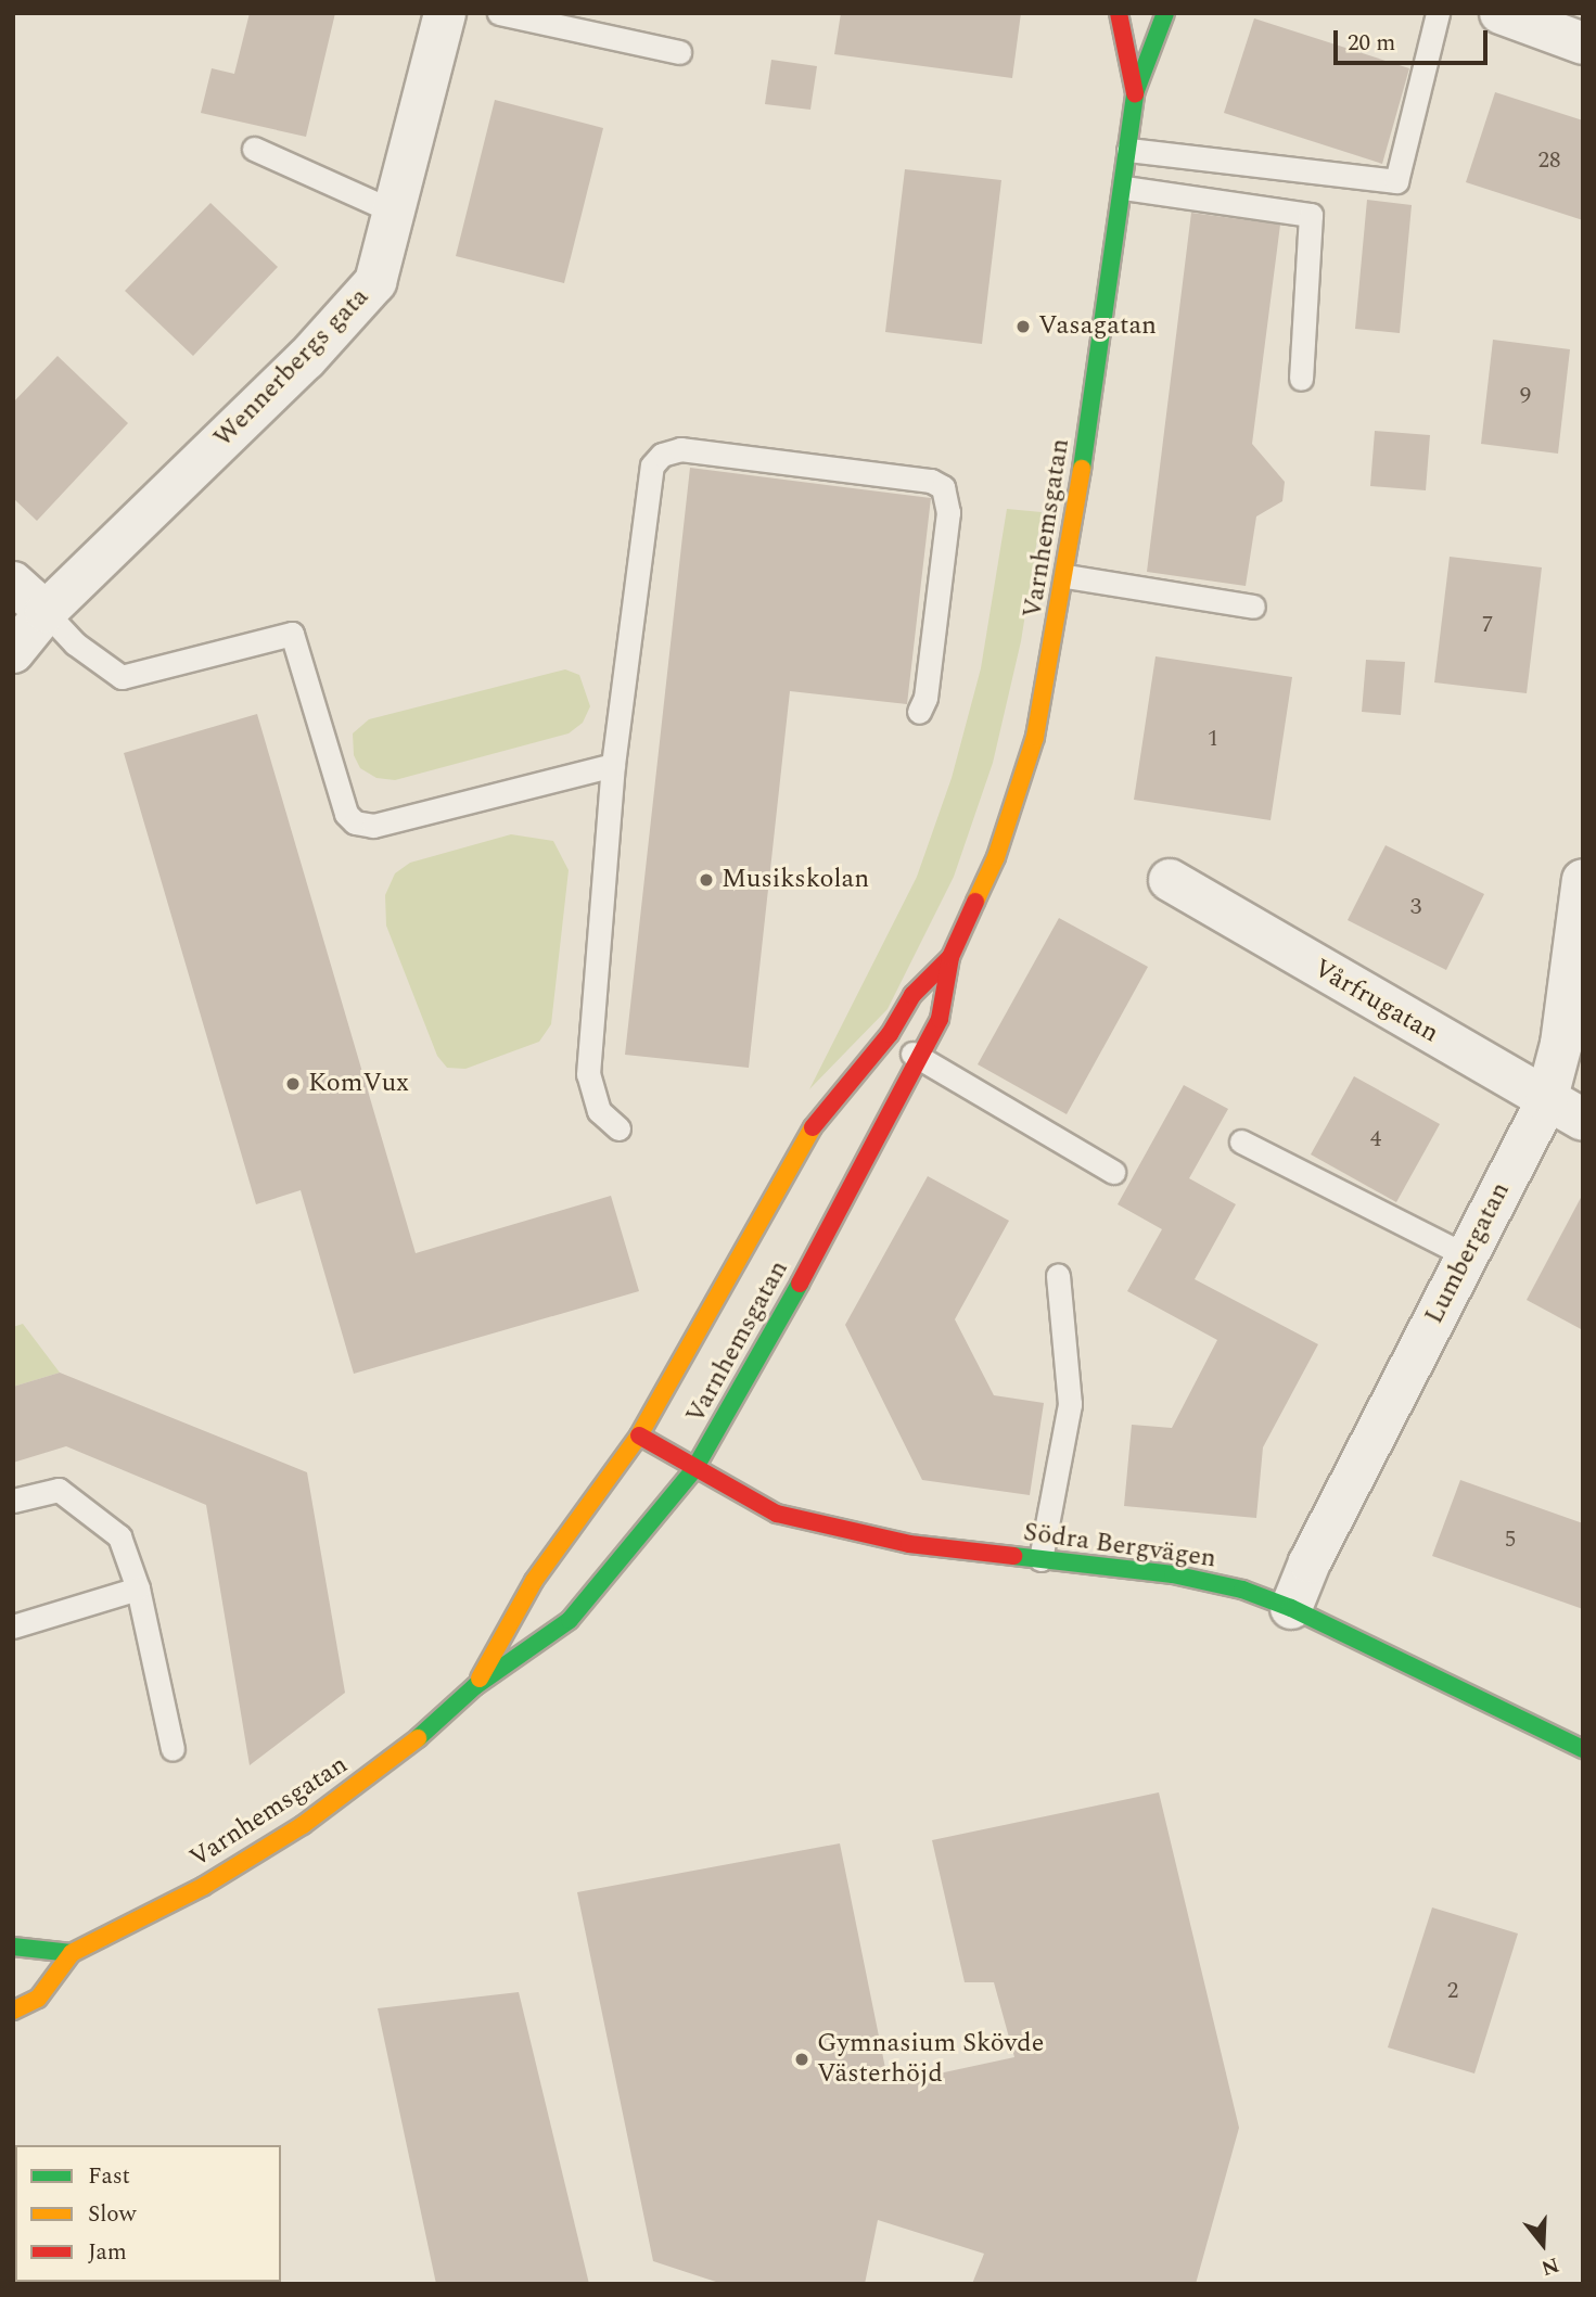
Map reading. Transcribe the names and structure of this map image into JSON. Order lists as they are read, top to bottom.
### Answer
{
  "streets": {
    "main road": ["Varnhemsgatan", "Södra Bergvägen"],
    "street": ["Wennerbergs gata", "Vårfrugatan", "Lumbergatan"]
  },
  "crossings": [
    ["Varnhemsgatan", "Södra Bergvägen"],
    ["Vårfrugatan", "Lumbergatan"],
    ["Lumbergatan", "Södra Bergvägen"]
  ],
  "places": [
    "Vasagatan",
    "Musikskolan",
    "KomVux",
    "Gymnasium Skövde Västerhöjd"
  ],
  "house_numbers": [
    "28",
    "9",
    "7",
    "1",
    "3",
    "4",
    "5",
    "2"
  ],
  "legend": ["Fast", "Slow", "Jam"],
  "scale_bar": "20 m",
  "north": "bottom"
}
